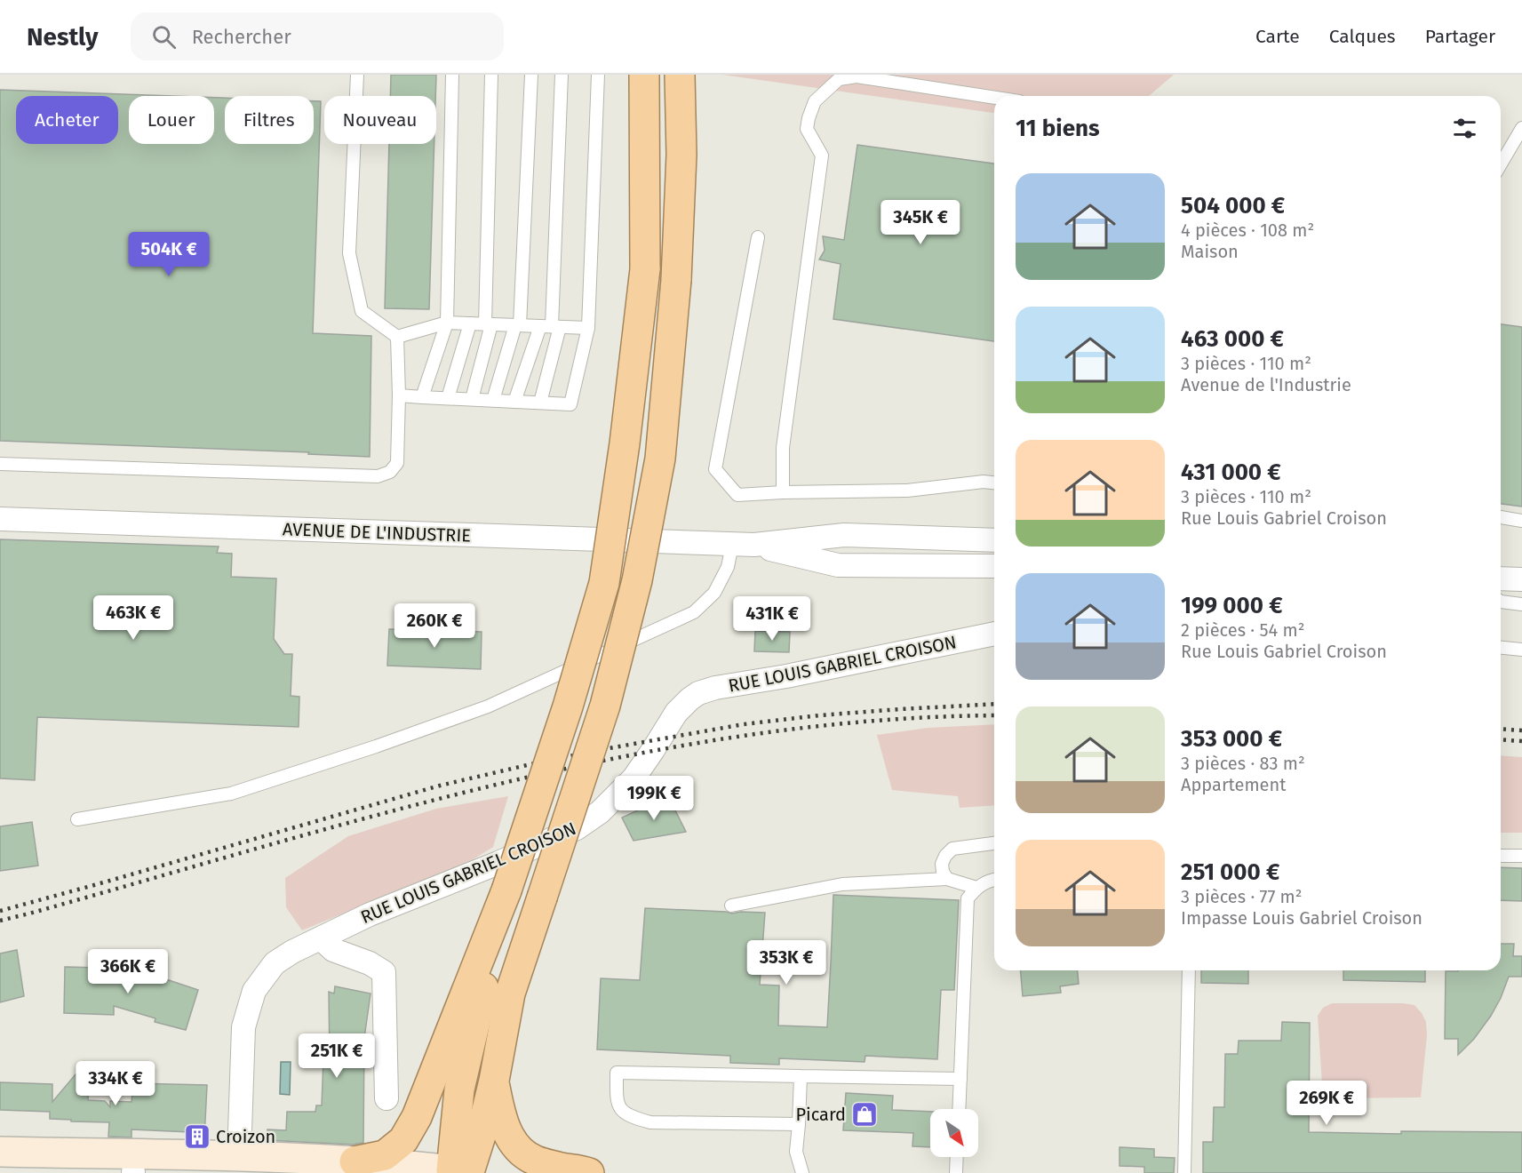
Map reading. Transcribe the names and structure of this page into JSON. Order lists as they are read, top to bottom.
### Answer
{
  "streets": {
    "street": ["AVENUE DE L'INDUSTRIE", "RUE LOUIS GABRIEL CROISON"]
  },
  "places": {
    "shop": ["Picard"],
    "building": ["Croizon"]
  },
  "north": "bottom right",
  "page": {
    "header": "Nestly",
    "search": "Rechercher",
    "nav": ["Carte", "Calques", "Partager"],
    "chip": [
      "Acheter",
      "Louer",
      "Filtres",
      "Nouveau"
    ],
    "heading": "11 biens",
    "list": [
      {
        "name": "504 000 €",
        "note": "4 pièces · 108 m² · Maison"
      },
      {
        "name": "463 000 €",
        "note": "3 pièces · 110 m² · Avenue de l'Industrie"
      },
      {
        "name": "431 000 €",
        "note": "3 pièces · 110 m² · Rue Louis Gabriel Croison"
      },
      {
        "name": "199 000 €",
        "note": "2 pièces · 54 m² · Rue Louis Gabriel Croison"
      },
      {
        "name": "353 000 €",
        "note": "3 pièces · 83 m² · Appartement"
      },
      {
        "name": "251 000 €",
        "note": "3 pièces · 77 m² · Impasse Louis Gabriel Croison"
      }
    ],
    "price": [
      "345K €",
      "504K €",
      "463K €",
      "431K €",
      "260K €",
      "199K €",
      "353K €",
      "366K €",
      "251K €",
      "334K €",
      "269K €"
    ]
  }
}
